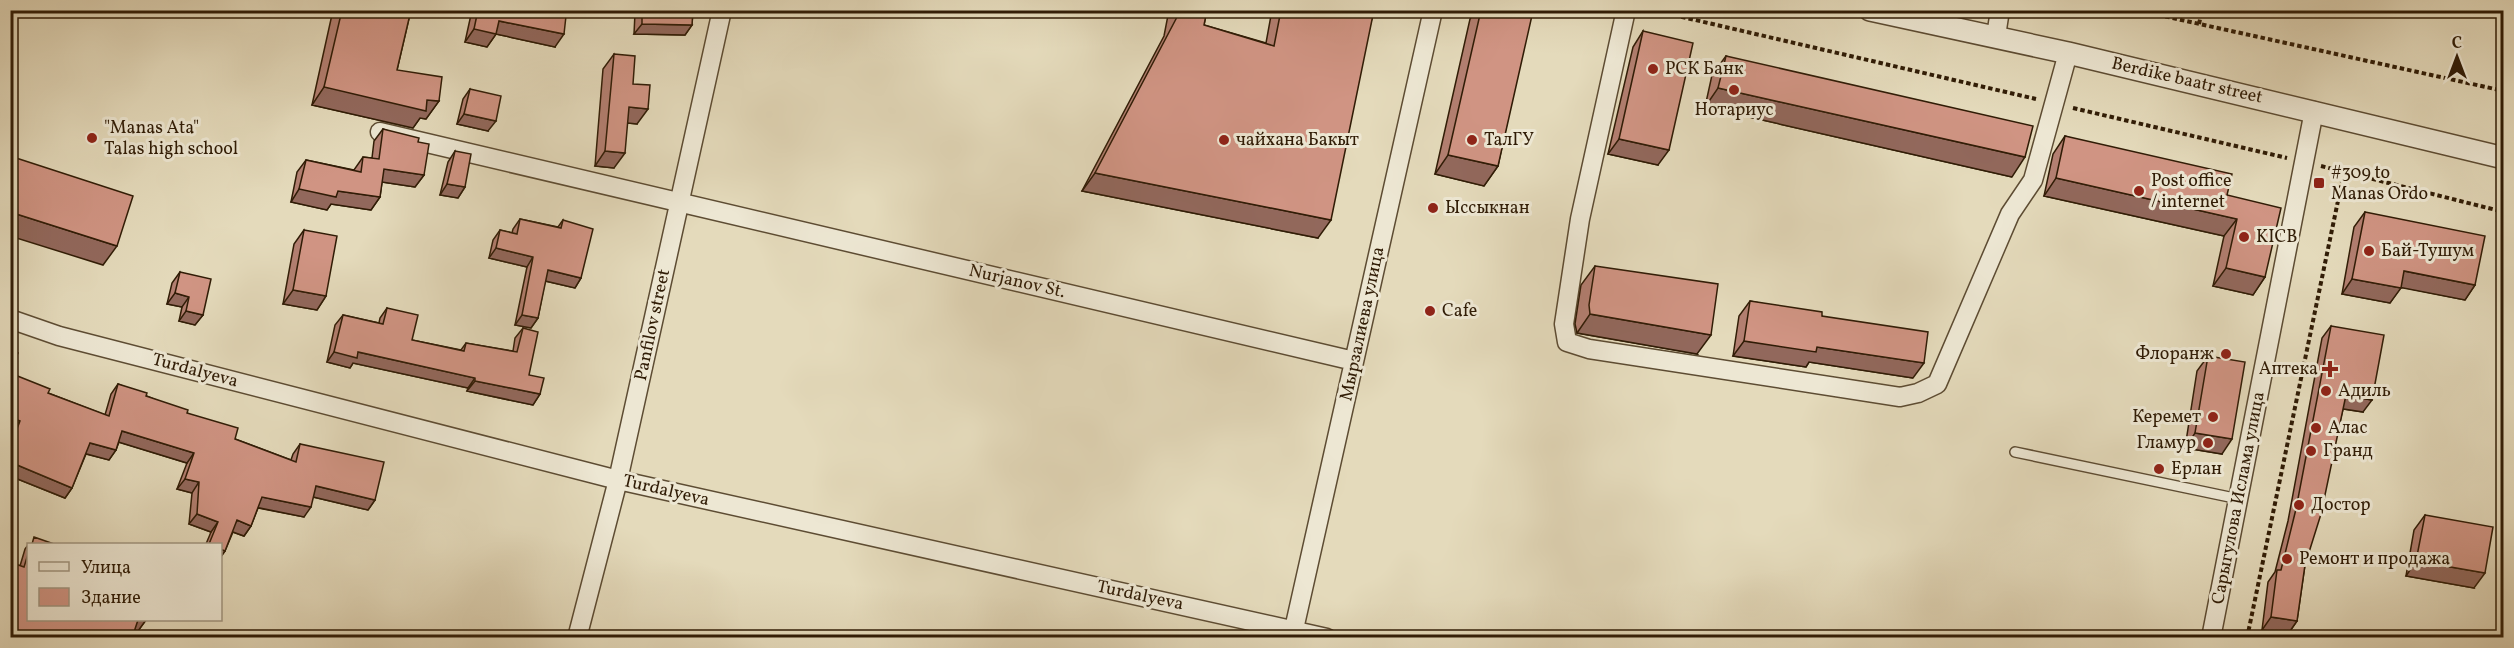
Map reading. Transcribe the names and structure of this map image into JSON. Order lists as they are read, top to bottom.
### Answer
{
  "streets": {
    "street": [
      "Berdike baatr street",
      "Nurjanov St.",
      "Мырзалиева улица",
      "Panfilov street",
      "Turdalyeva",
      "Сарыгулова Ислама улица"
    ]
  },
  "crossings": [
    ["Berdike baatr street", "Сарыгулова Ислама улица"],
    ["Nurjanov St.", "Мырзалиева улица"],
    ["Nurjanov St.", "Panfilov street"],
    ["Мырзалиева улица", "Turdalyeva"],
    ["Panfilov street", "Turdalyeva"]
  ],
  "places": {
    "other": [
      "РСК Банк",
      "Нотариус",
      "\"Manas Ata\" Talas high school",
      "чайхана Бакыт",
      "ТалГУ",
      "Post office / internet",
      "Ыссыкнан",
      "KICB",
      "Бай-Тушум",
      "Cafe",
      "Флоранж",
      "Адиль",
      "Керемет",
      "Алас",
      "Гламур",
      "Гранд",
      "Ерлан",
      "Достор",
      "Ремонт и продажа"
    ],
    "transit": ["#309 to Manas Ordo"],
    "health": ["Аптека"]
  },
  "legend": ["Улица", "Здание"],
  "north": "top"
}
